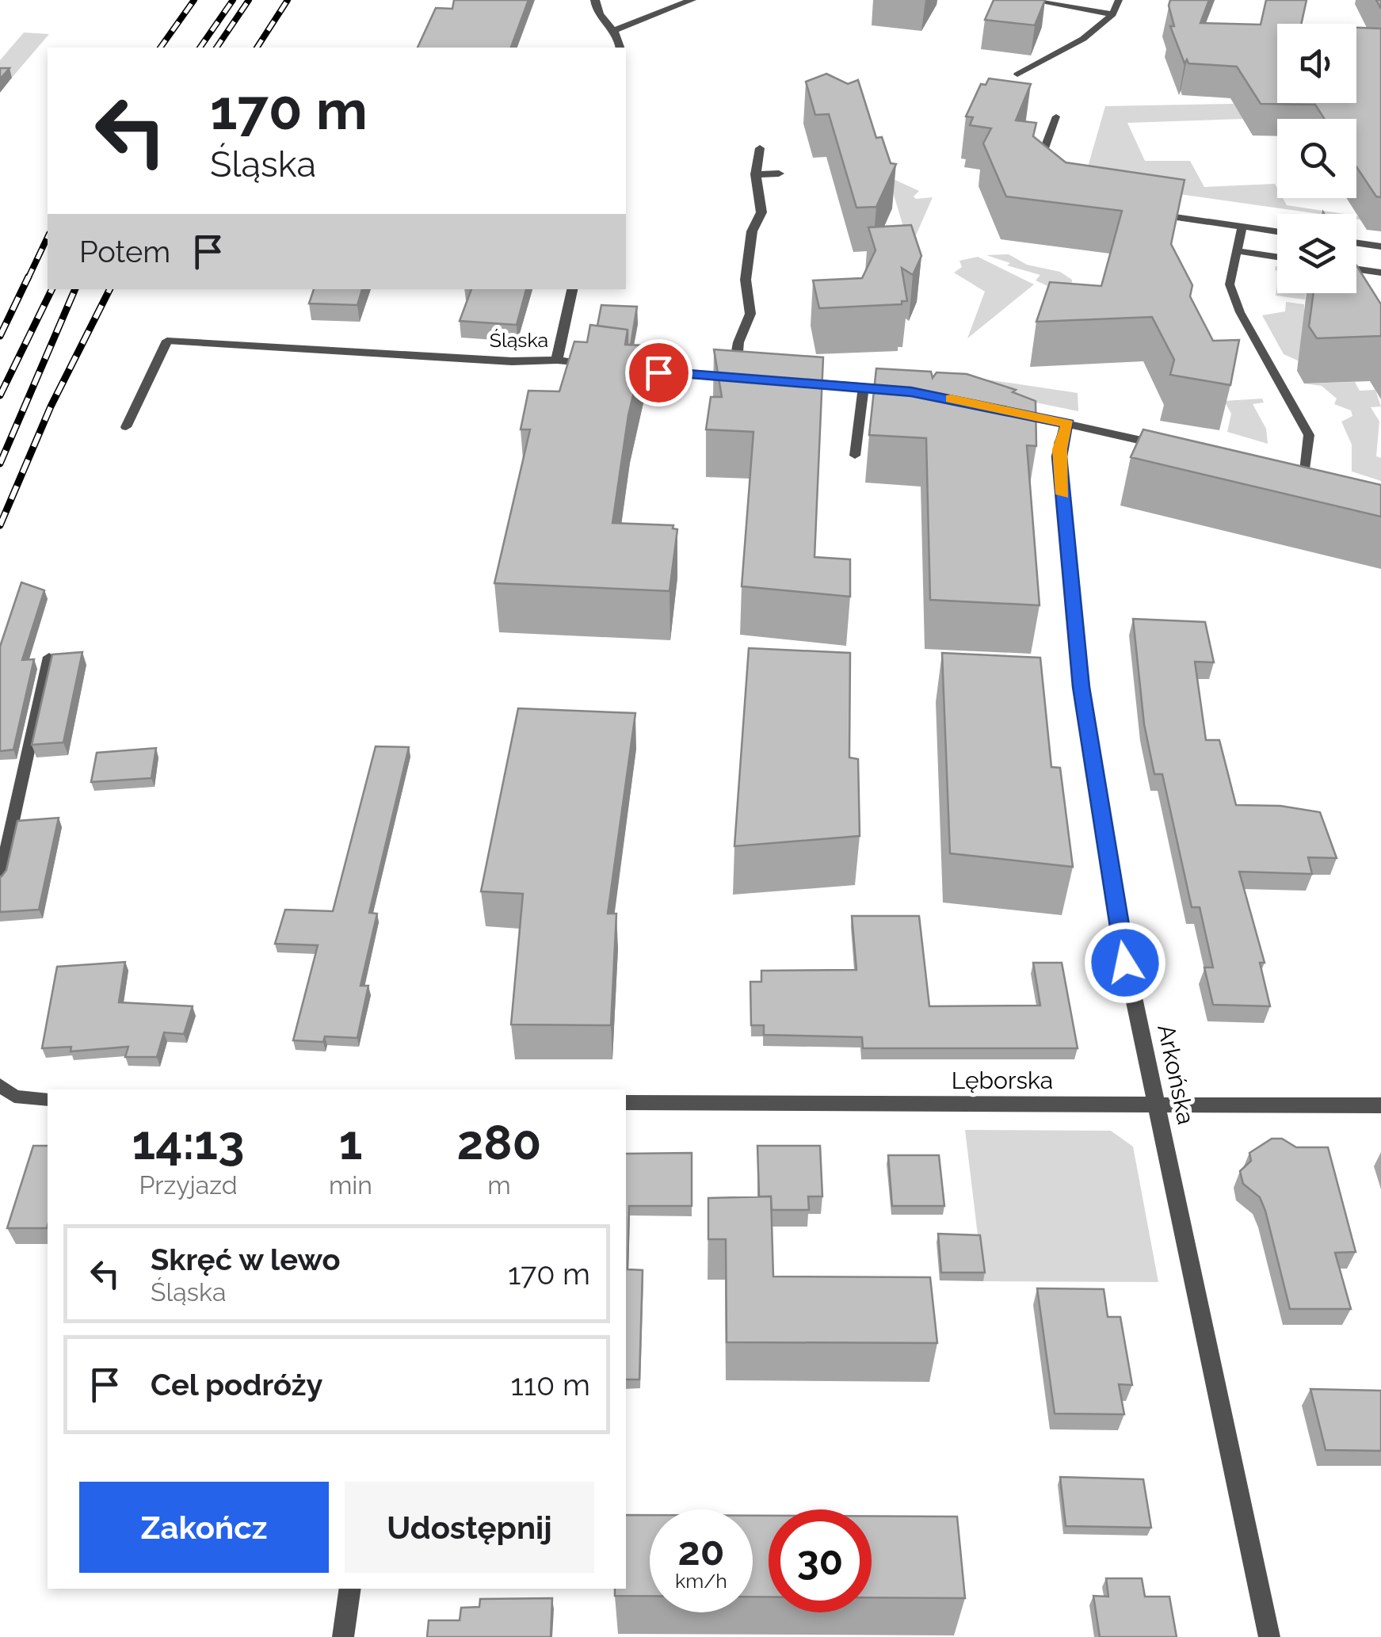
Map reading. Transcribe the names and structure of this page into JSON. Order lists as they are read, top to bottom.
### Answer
{
  "streets": {
    "street": ["Śląska", "Arkońska", "Lęborska"]
  },
  "crossings": [
    ["Arkońska", "Lęborska"]
  ],
  "page": {
    "turn": ["170 m", "Śląska"],
    "then": "Potem",
    "eta": [
      "14:13",
      "Przyjazd",
      "1",
      "min",
      "280",
      "m"
    ],
    "list": [
      {
        "name": "Skręć w lewo",
        "note": "Śląska",
        "value": "170 m"
      },
      {
        "name": "Cel podróży",
        "value": "110 m"
      }
    ],
    "buttons": ["Zakończ", "Udostępnij"],
    "speed": "20 km/h",
    "limit": "30"
  }
}
